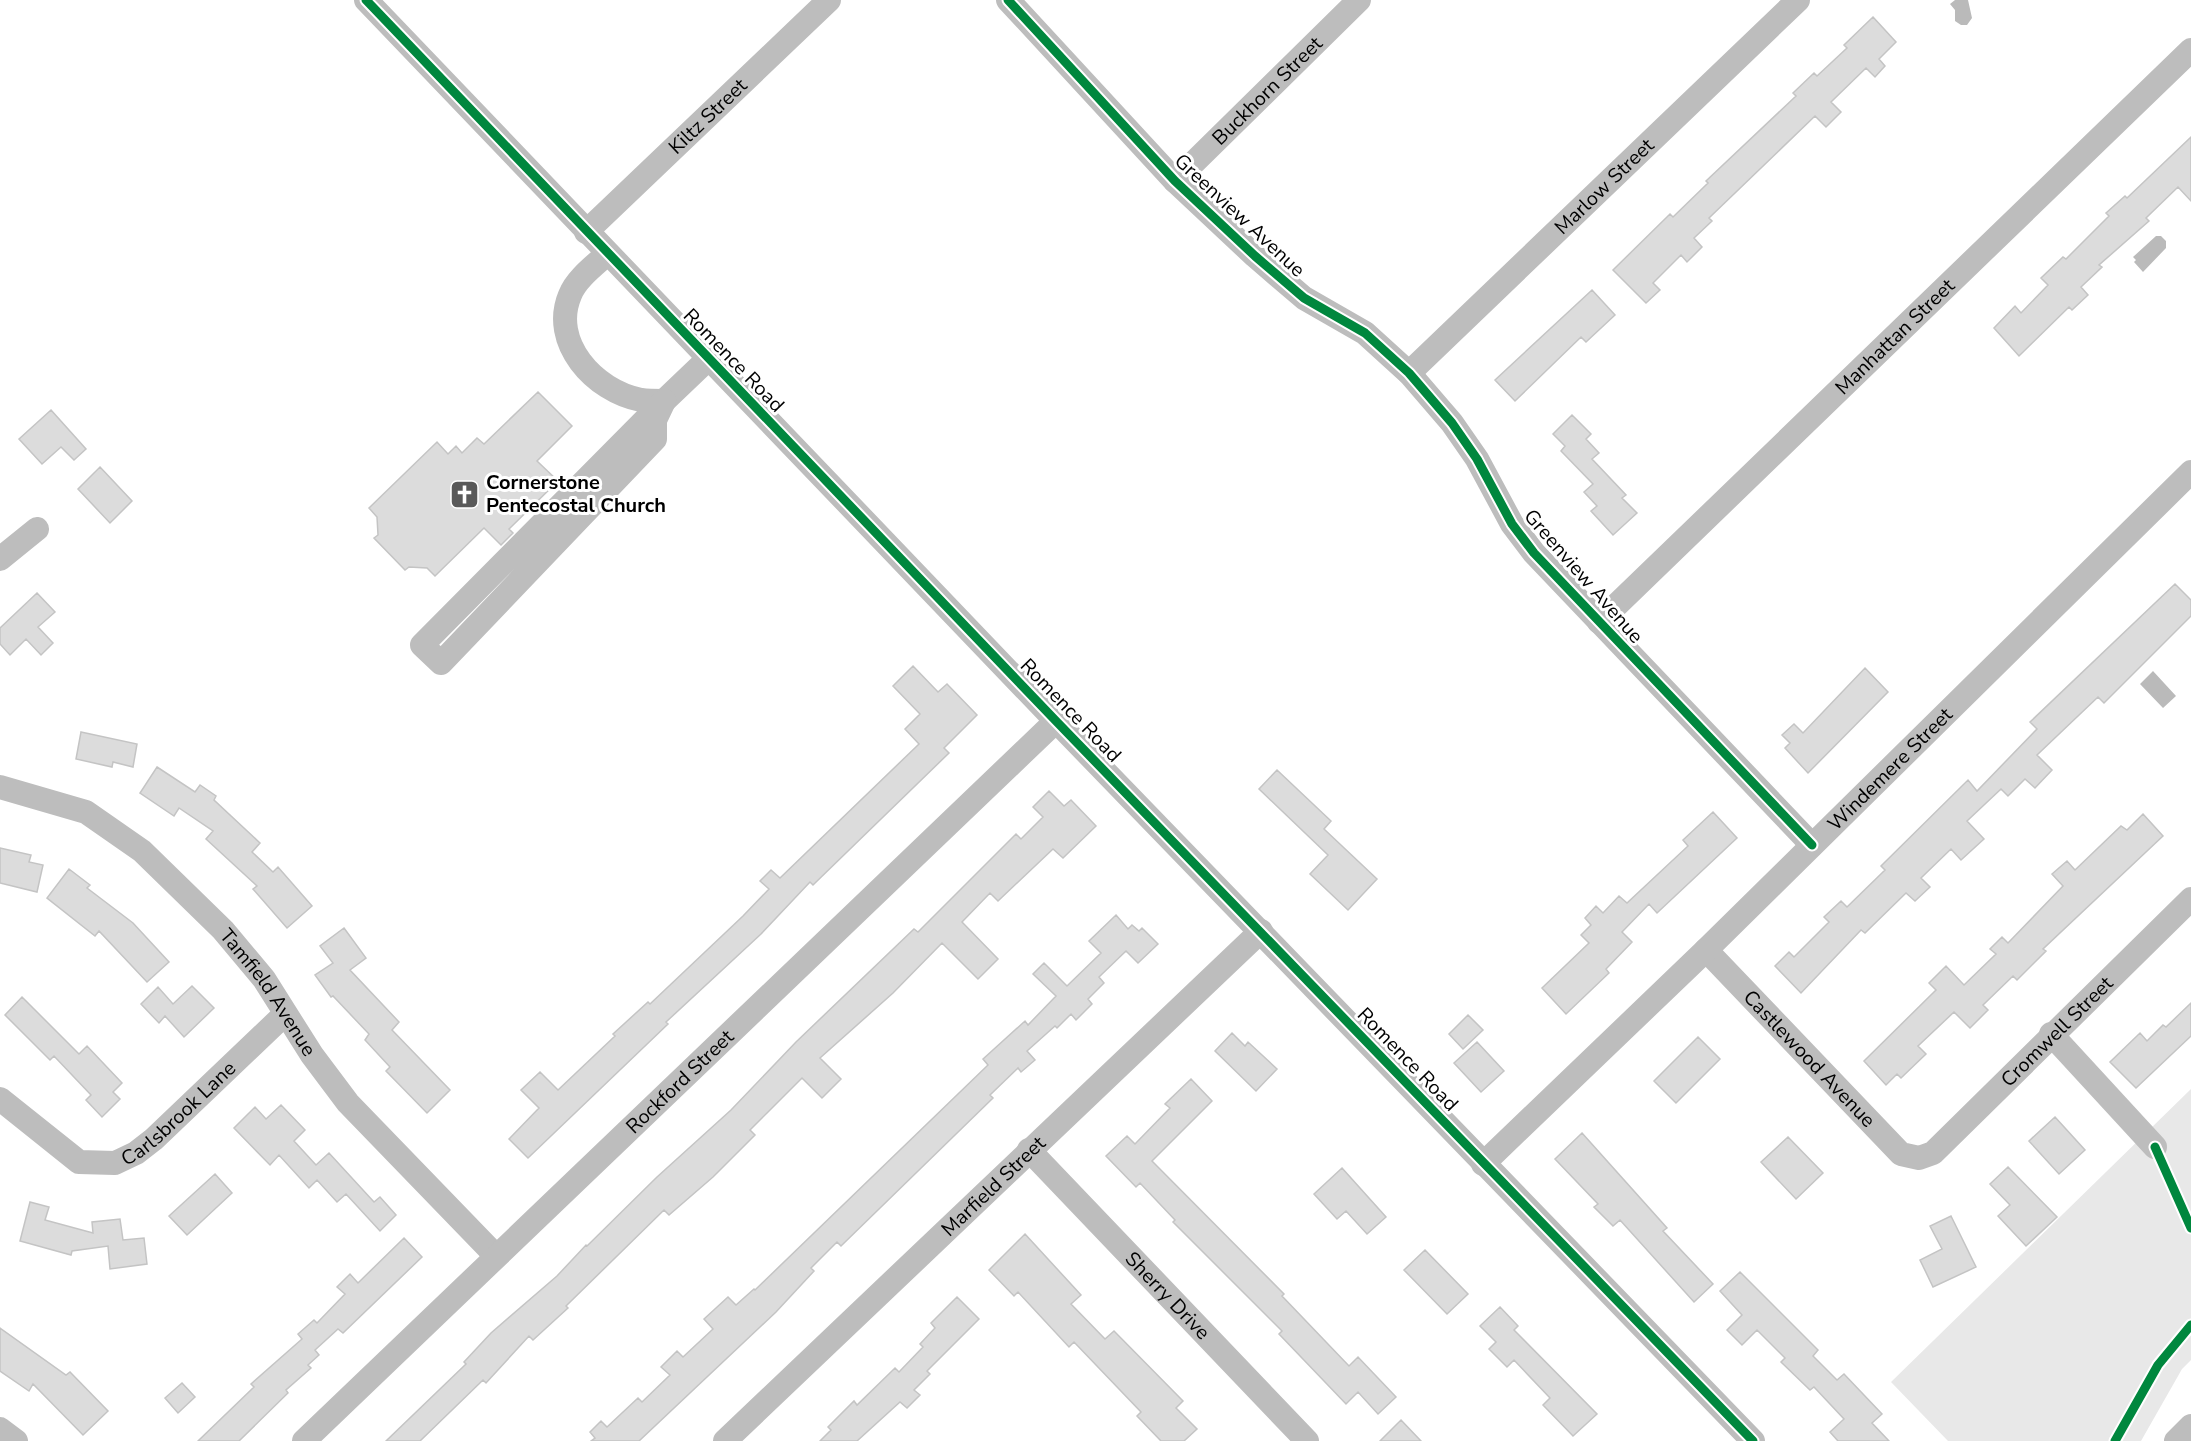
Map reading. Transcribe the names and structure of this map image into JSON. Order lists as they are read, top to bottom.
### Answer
{
  "streets": {
    "street": [
      "Buckhorn Street",
      "Kiltz Street",
      "Marlow Street",
      "Greenview Avenue",
      "Manhattan Street",
      "Romence Road",
      "Windemere Street",
      "Tamfield Avenue",
      "Cromwell Street",
      "Castlewood Avenue",
      "Rockford Street",
      "Carlsbrook Lane",
      "Marfield Street",
      "Sherry Drive"
    ]
  },
  "crossings": [
    ["Buckhorn Street", "Greenview Avenue"],
    ["Kiltz Street", "Romence Road"],
    ["Marlow Street", "Greenview Avenue"],
    ["Greenview Avenue", "Manhattan Street"],
    ["Greenview Avenue", "Windemere Street"],
    ["Romence Road", "Windemere Street"],
    ["Romence Road", "Rockford Street"],
    ["Romence Road", "Marfield Street"],
    ["Windemere Street", "Castlewood Avenue"],
    ["Tamfield Avenue", "Rockford Street"],
    ["Tamfield Avenue", "Carlsbrook Lane"],
    ["Cromwell Street", "Castlewood Avenue"],
    ["Marfield Street", "Sherry Drive"]
  ],
  "places": {
    "church": ["Cornerstone Pentecostal Church"]
  }
}
